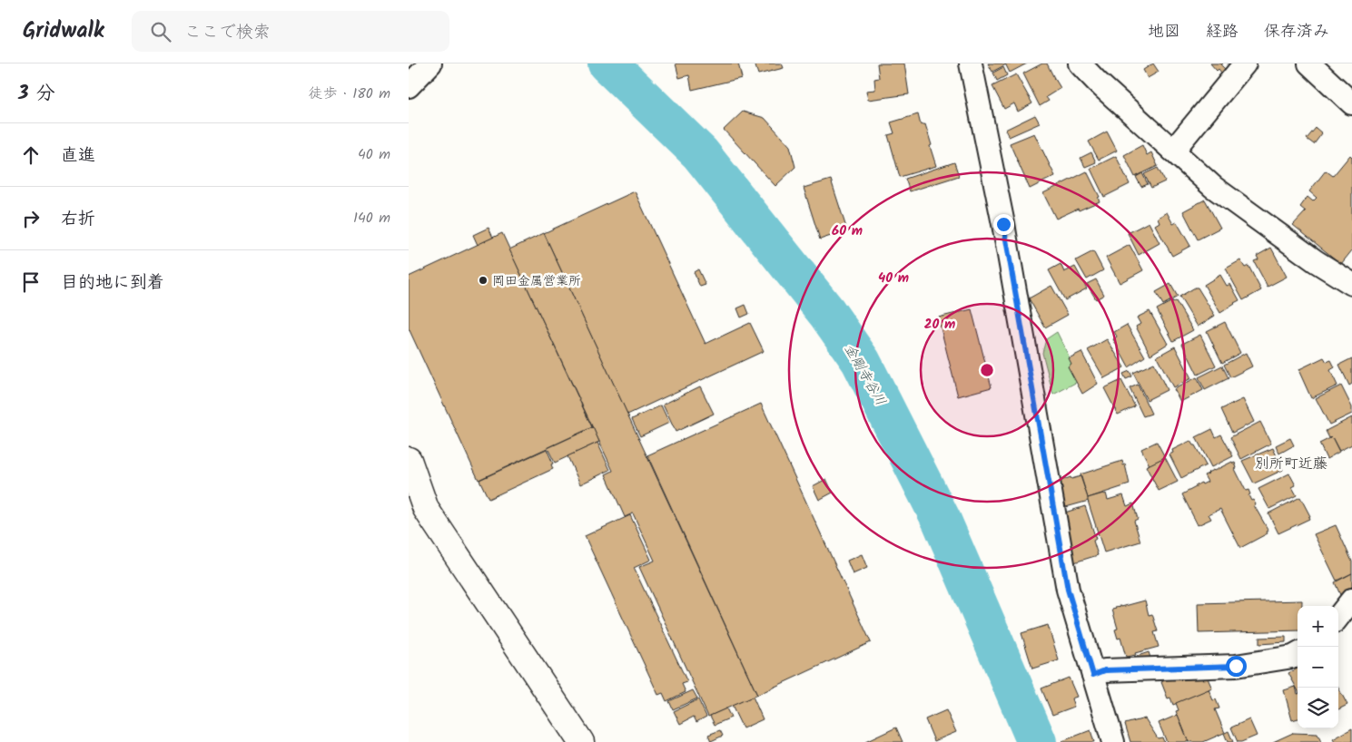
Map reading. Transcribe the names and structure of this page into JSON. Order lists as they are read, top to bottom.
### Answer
{
  "districts": ["別所町近藤"],
  "water": ["金剛寺谷川"],
  "places": ["岡田金属営業所"],
  "page": {
    "header": "Gridwalk",
    "search": "ここで検索",
    "nav": ["地図", "経路", "保存済み"],
    "heading": ["3 分", "徒歩 · 180 m"],
    "list": [
      ["直進", "40 m"],
      ["右折", "140 m"],
      "目的地に到着"
    ],
    "map_buttons": ["+", "−"]
  },
  "rings": ["60 m", "40 m", "20 m"]
}
